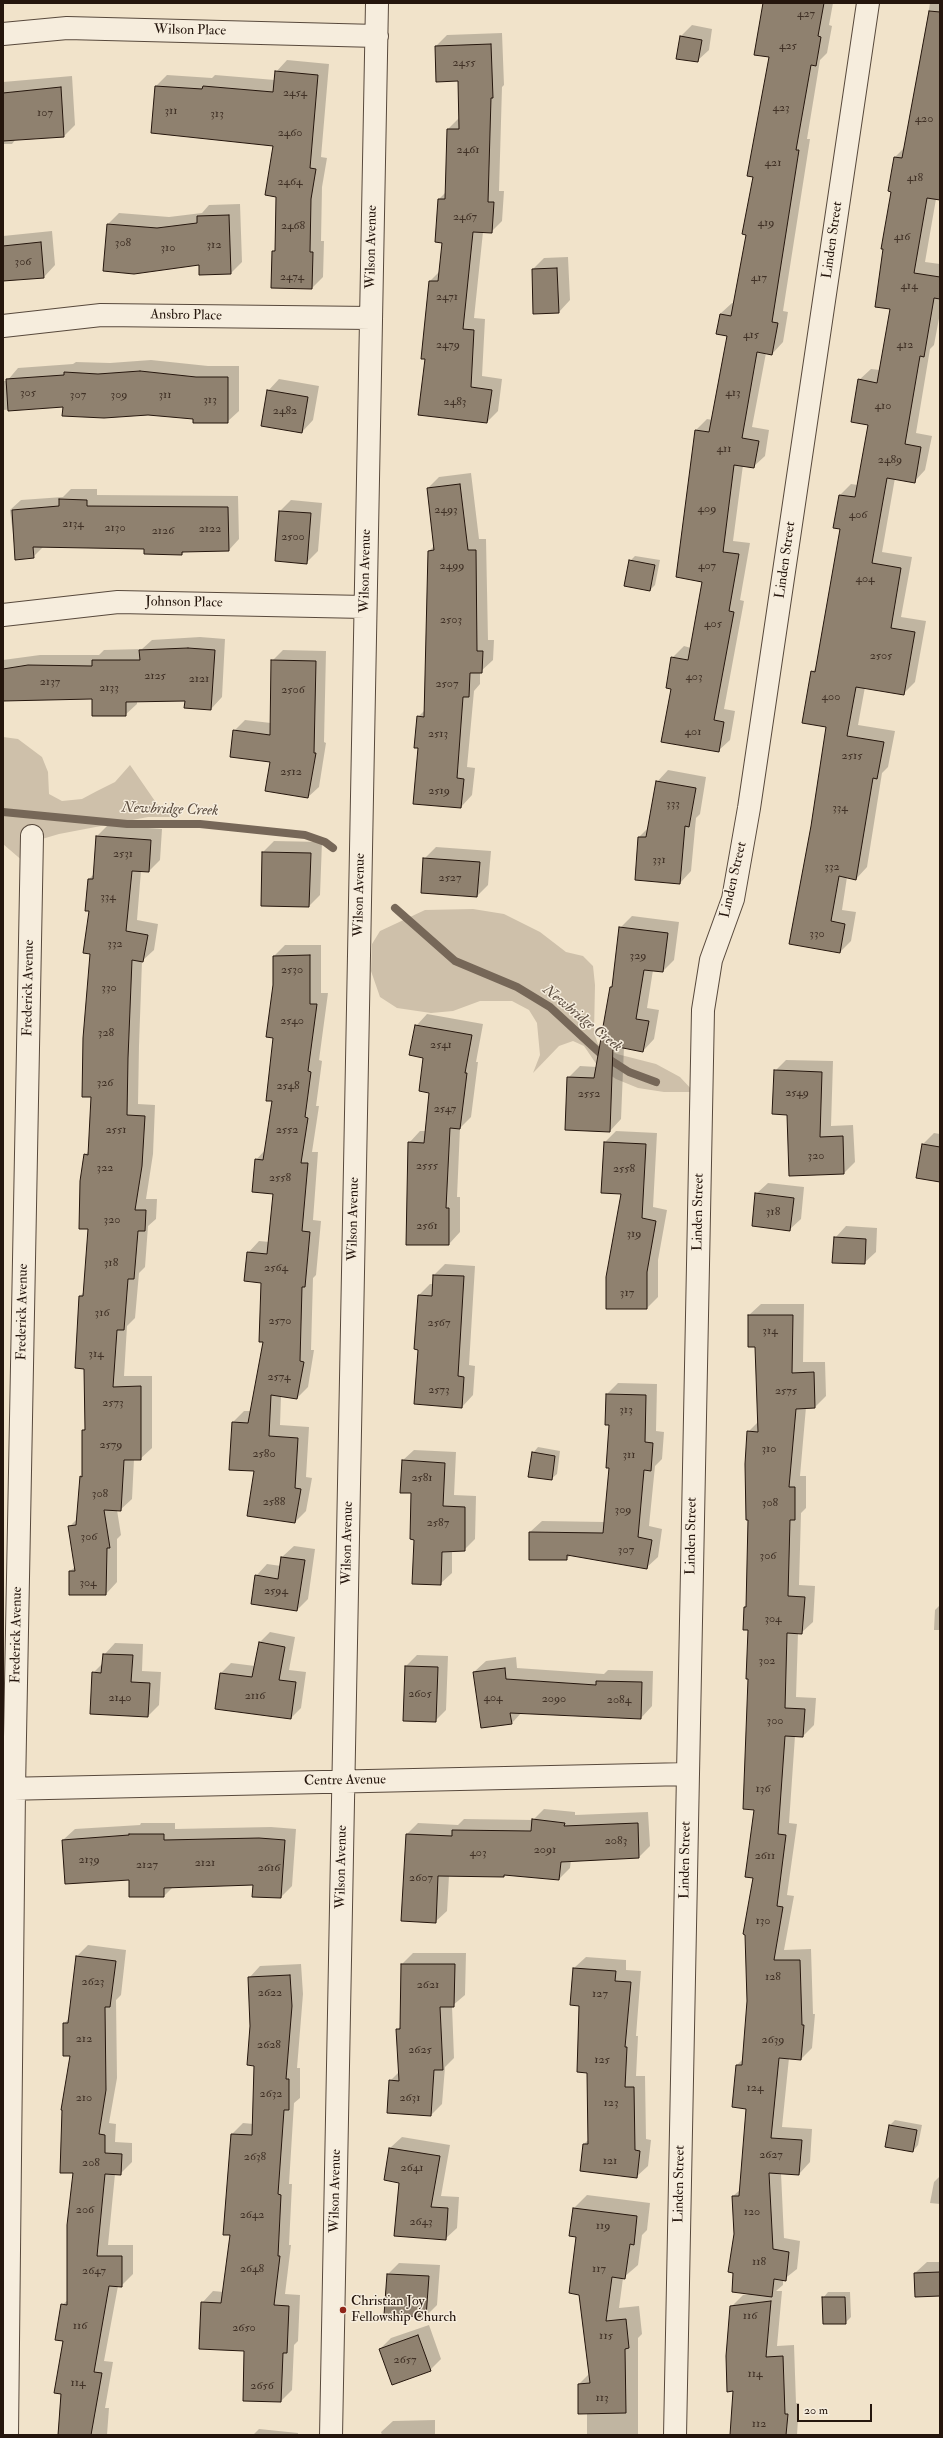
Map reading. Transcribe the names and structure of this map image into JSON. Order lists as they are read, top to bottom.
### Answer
{
  "streets": {
    "street": [
      "Wilson Place",
      "Linden Street",
      "Wilson Avenue",
      "Ansbro Place",
      "Johnson Place",
      "Frederick Avenue",
      "Centre Avenue"
    ]
  },
  "crossings": [
    ["Wilson Place", "Wilson Avenue"],
    ["Linden Street", "Centre Avenue"],
    ["Wilson Avenue", "Ansbro Place"],
    ["Wilson Avenue", "Johnson Place"],
    ["Wilson Avenue", "Centre Avenue"],
    ["Frederick Avenue", "Centre Avenue"]
  ],
  "water": ["Newbridge Creek"],
  "places": ["Christian Joy Fellowship Church"],
  "house_numbers": [
    "427",
    "425",
    "2455",
    "2454",
    "423",
    "311",
    "107",
    "313",
    "420",
    "2460",
    "2461",
    "421",
    "418",
    "2464",
    "2467",
    "419",
    "2468",
    "416",
    "308",
    "312",
    "310",
    "306",
    "2474",
    "417",
    "414",
    "2471",
    "415",
    "2479",
    "412",
    "305",
    "413",
    "307",
    "309",
    "311",
    "313",
    "2483",
    "410",
    "2482",
    "411",
    "2489",
    "409",
    "2493",
    "406",
    "2134",
    "2130",
    "2122",
    "2126",
    "2500",
    "2499",
    "407",
    "404",
    "2503",
    "405",
    "2505",
    "2125",
    "403",
    "2121",
    "2137",
    "2507",
    "2133",
    "2506",
    "400",
    "401",
    "2513",
    "2515",
    "2512",
    "2519",
    "333",
    "334",
    "2531",
    "331",
    "332",
    "2527",
    "334",
    "330",
    "332",
    "329",
    "2530",
    "330",
    "2540",
    "328",
    "2541",
    "326",
    "2548",
    "2549",
    "2552",
    "2547",
    "2551",
    "2552",
    "320",
    "2555",
    "322",
    "2558",
    "2558",
    "318",
    "320",
    "2561",
    "319",
    "318",
    "2564",
    "317",
    "316",
    "2570",
    "2567",
    "314",
    "314",
    "2574",
    "2573",
    "2575",
    "2573",
    "313",
    "2579",
    "310",
    "2580",
    "311",
    "2581",
    "308",
    "2588",
    "308",
    "309",
    "2587",
    "306",
    "307",
    "306",
    "304",
    "2594",
    "304",
    "302",
    "2605",
    "2116",
    "2140",
    "404",
    "2090",
    "2084",
    "300",
    "136",
    "2083",
    "2091",
    "403",
    "2611",
    "2139",
    "2121",
    "2127",
    "2616",
    "2607",
    "130",
    "128",
    "2623",
    "2621",
    "2622",
    "127",
    "212",
    "2639",
    "2628",
    "2625",
    "125",
    "124",
    "2632",
    "210",
    "2631",
    "123",
    "2627",
    "2638",
    "121",
    "208",
    "2641",
    "206",
    "120",
    "2642",
    "2643",
    "119",
    "118",
    "2648",
    "117",
    "2647",
    "116",
    "116",
    "2650",
    "115",
    "2657",
    "114",
    "114",
    "2656",
    "113",
    "112"
  ],
  "scale_bar": "20 m"
}
